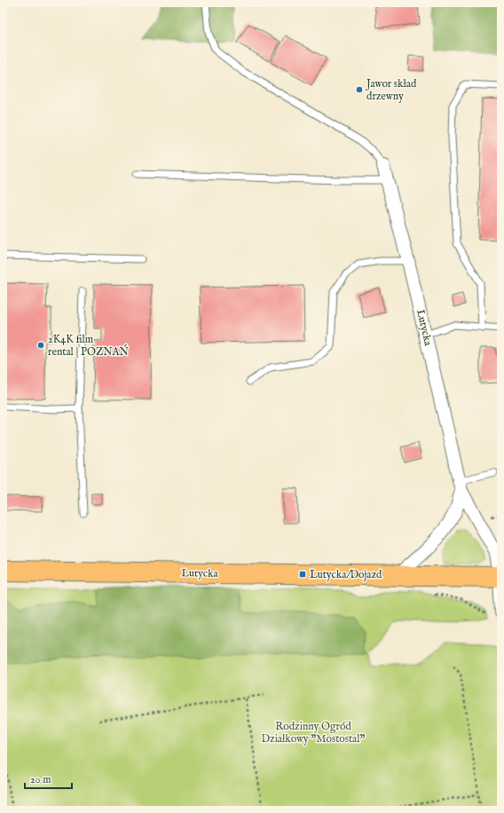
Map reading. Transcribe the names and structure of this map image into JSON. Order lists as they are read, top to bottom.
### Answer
{
  "streets": {
    "main road": ["Lutycka"]
  },
  "parks": ["Rodzinny Ogród Działkowy \"Mostostal\""],
  "places": {
    "other": ["Jawor skład drzewny", "2K4K film rental | POZNAŃ"],
    "transit": ["Lutycka/Dojazd"]
  },
  "scale_bar": "20 m"
}
